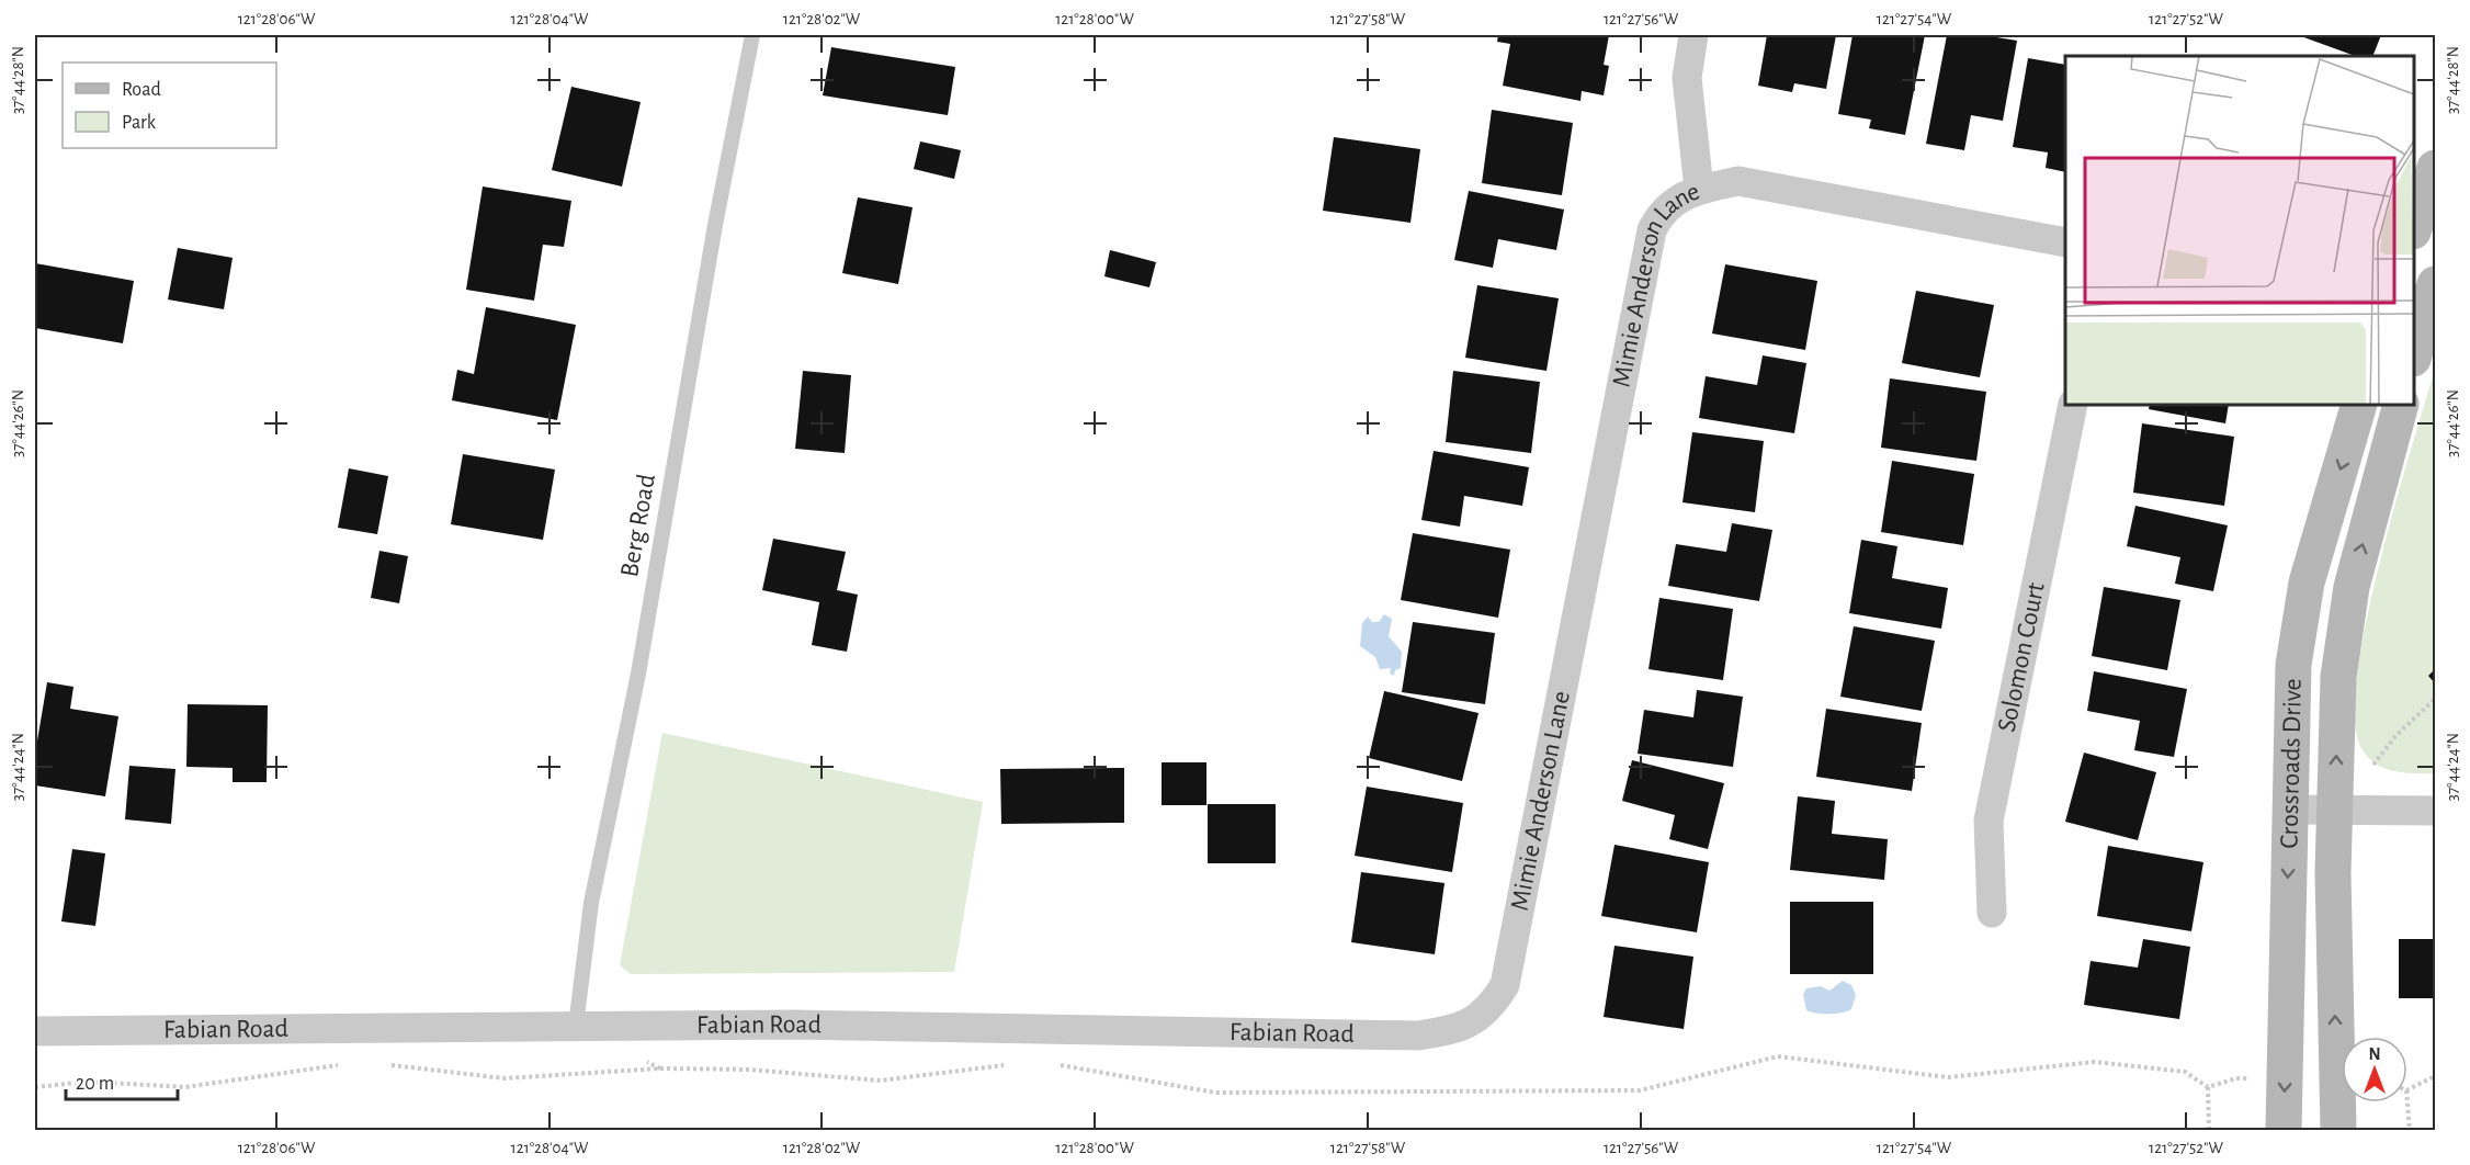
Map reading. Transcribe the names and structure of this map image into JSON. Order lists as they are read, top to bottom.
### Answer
{
  "streets": {
    "street": [
      "Mimie Anderson Lane",
      "Solomon Court",
      "Crossroads Drive",
      "Fabian Road"
    ],
    "lane": ["Berg Road"]
  },
  "crossings": [
    ["Mimie Anderson Lane", "Fabian Road"],
    ["Berg Road", "Fabian Road"]
  ],
  "legend": ["Road", "Park"],
  "scale_bar": "20 m",
  "north": "top",
  "coordinates": [
    "121°28'06\"W",
    "121°28'04\"W",
    "121°28'02\"W",
    "121°28'00\"W",
    "121°27'58\"W",
    "121°27'56\"W",
    "121°27'54\"W",
    "121°27'52\"W",
    "37°44'28\"N",
    "37°44'26\"N",
    "37°44'24\"N"
  ]
}
